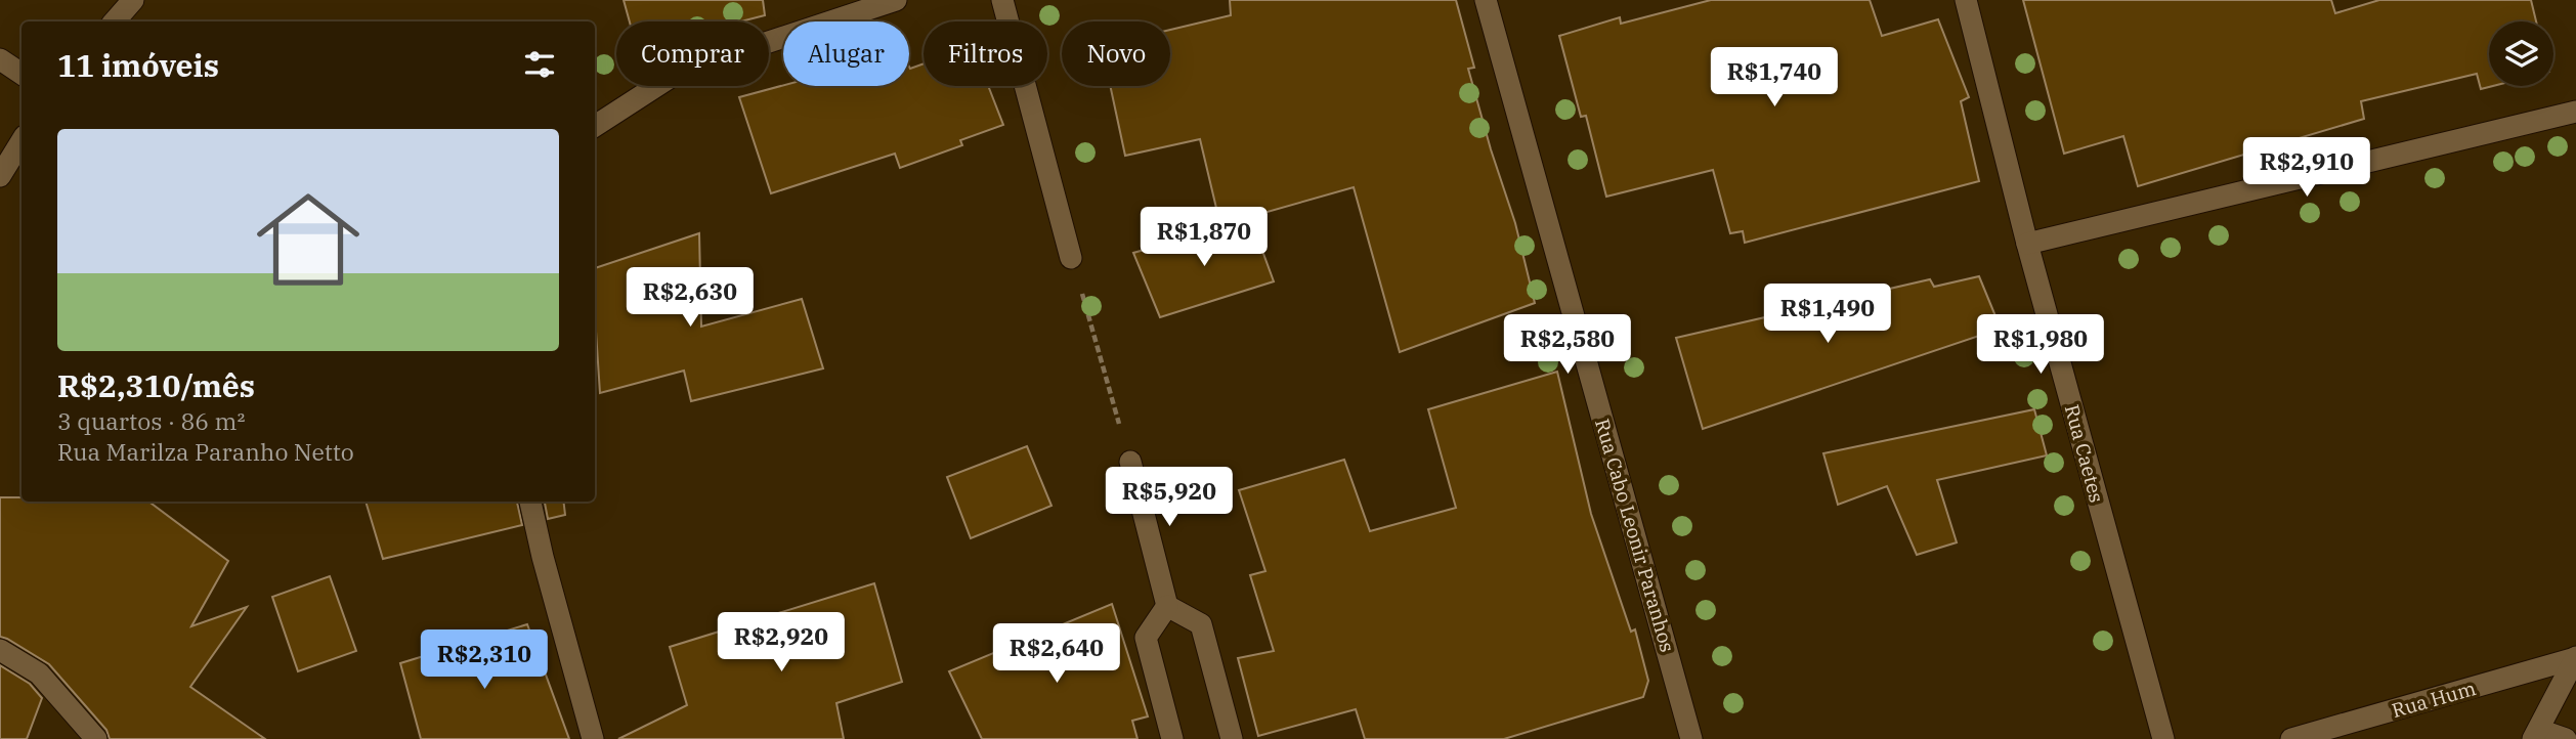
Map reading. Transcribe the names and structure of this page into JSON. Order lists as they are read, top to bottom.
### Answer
{
  "streets": {
    "street": ["Rua Caetes", "Rua Cabo Leonir Paranhos", "Rua Hum"]
  },
  "page": {
    "chip": [
      "Comprar",
      "Alugar",
      "Filtros",
      "Novo"
    ],
    "heading": "11 imóveis",
    "price": [
      "R$1,740",
      "R$2,910",
      "R$1,870",
      "R$2,630",
      "R$1,490",
      "R$2,580",
      "R$1,980",
      "R$5,920",
      "R$2,920",
      "R$2,640",
      "R$2,310"
    ],
    "list": [
      {
        "name": "R$2,310/mês",
        "note": "3 quartos · 86 m² · Rua Marilza Paranho Netto"
      }
    ]
  }
}
